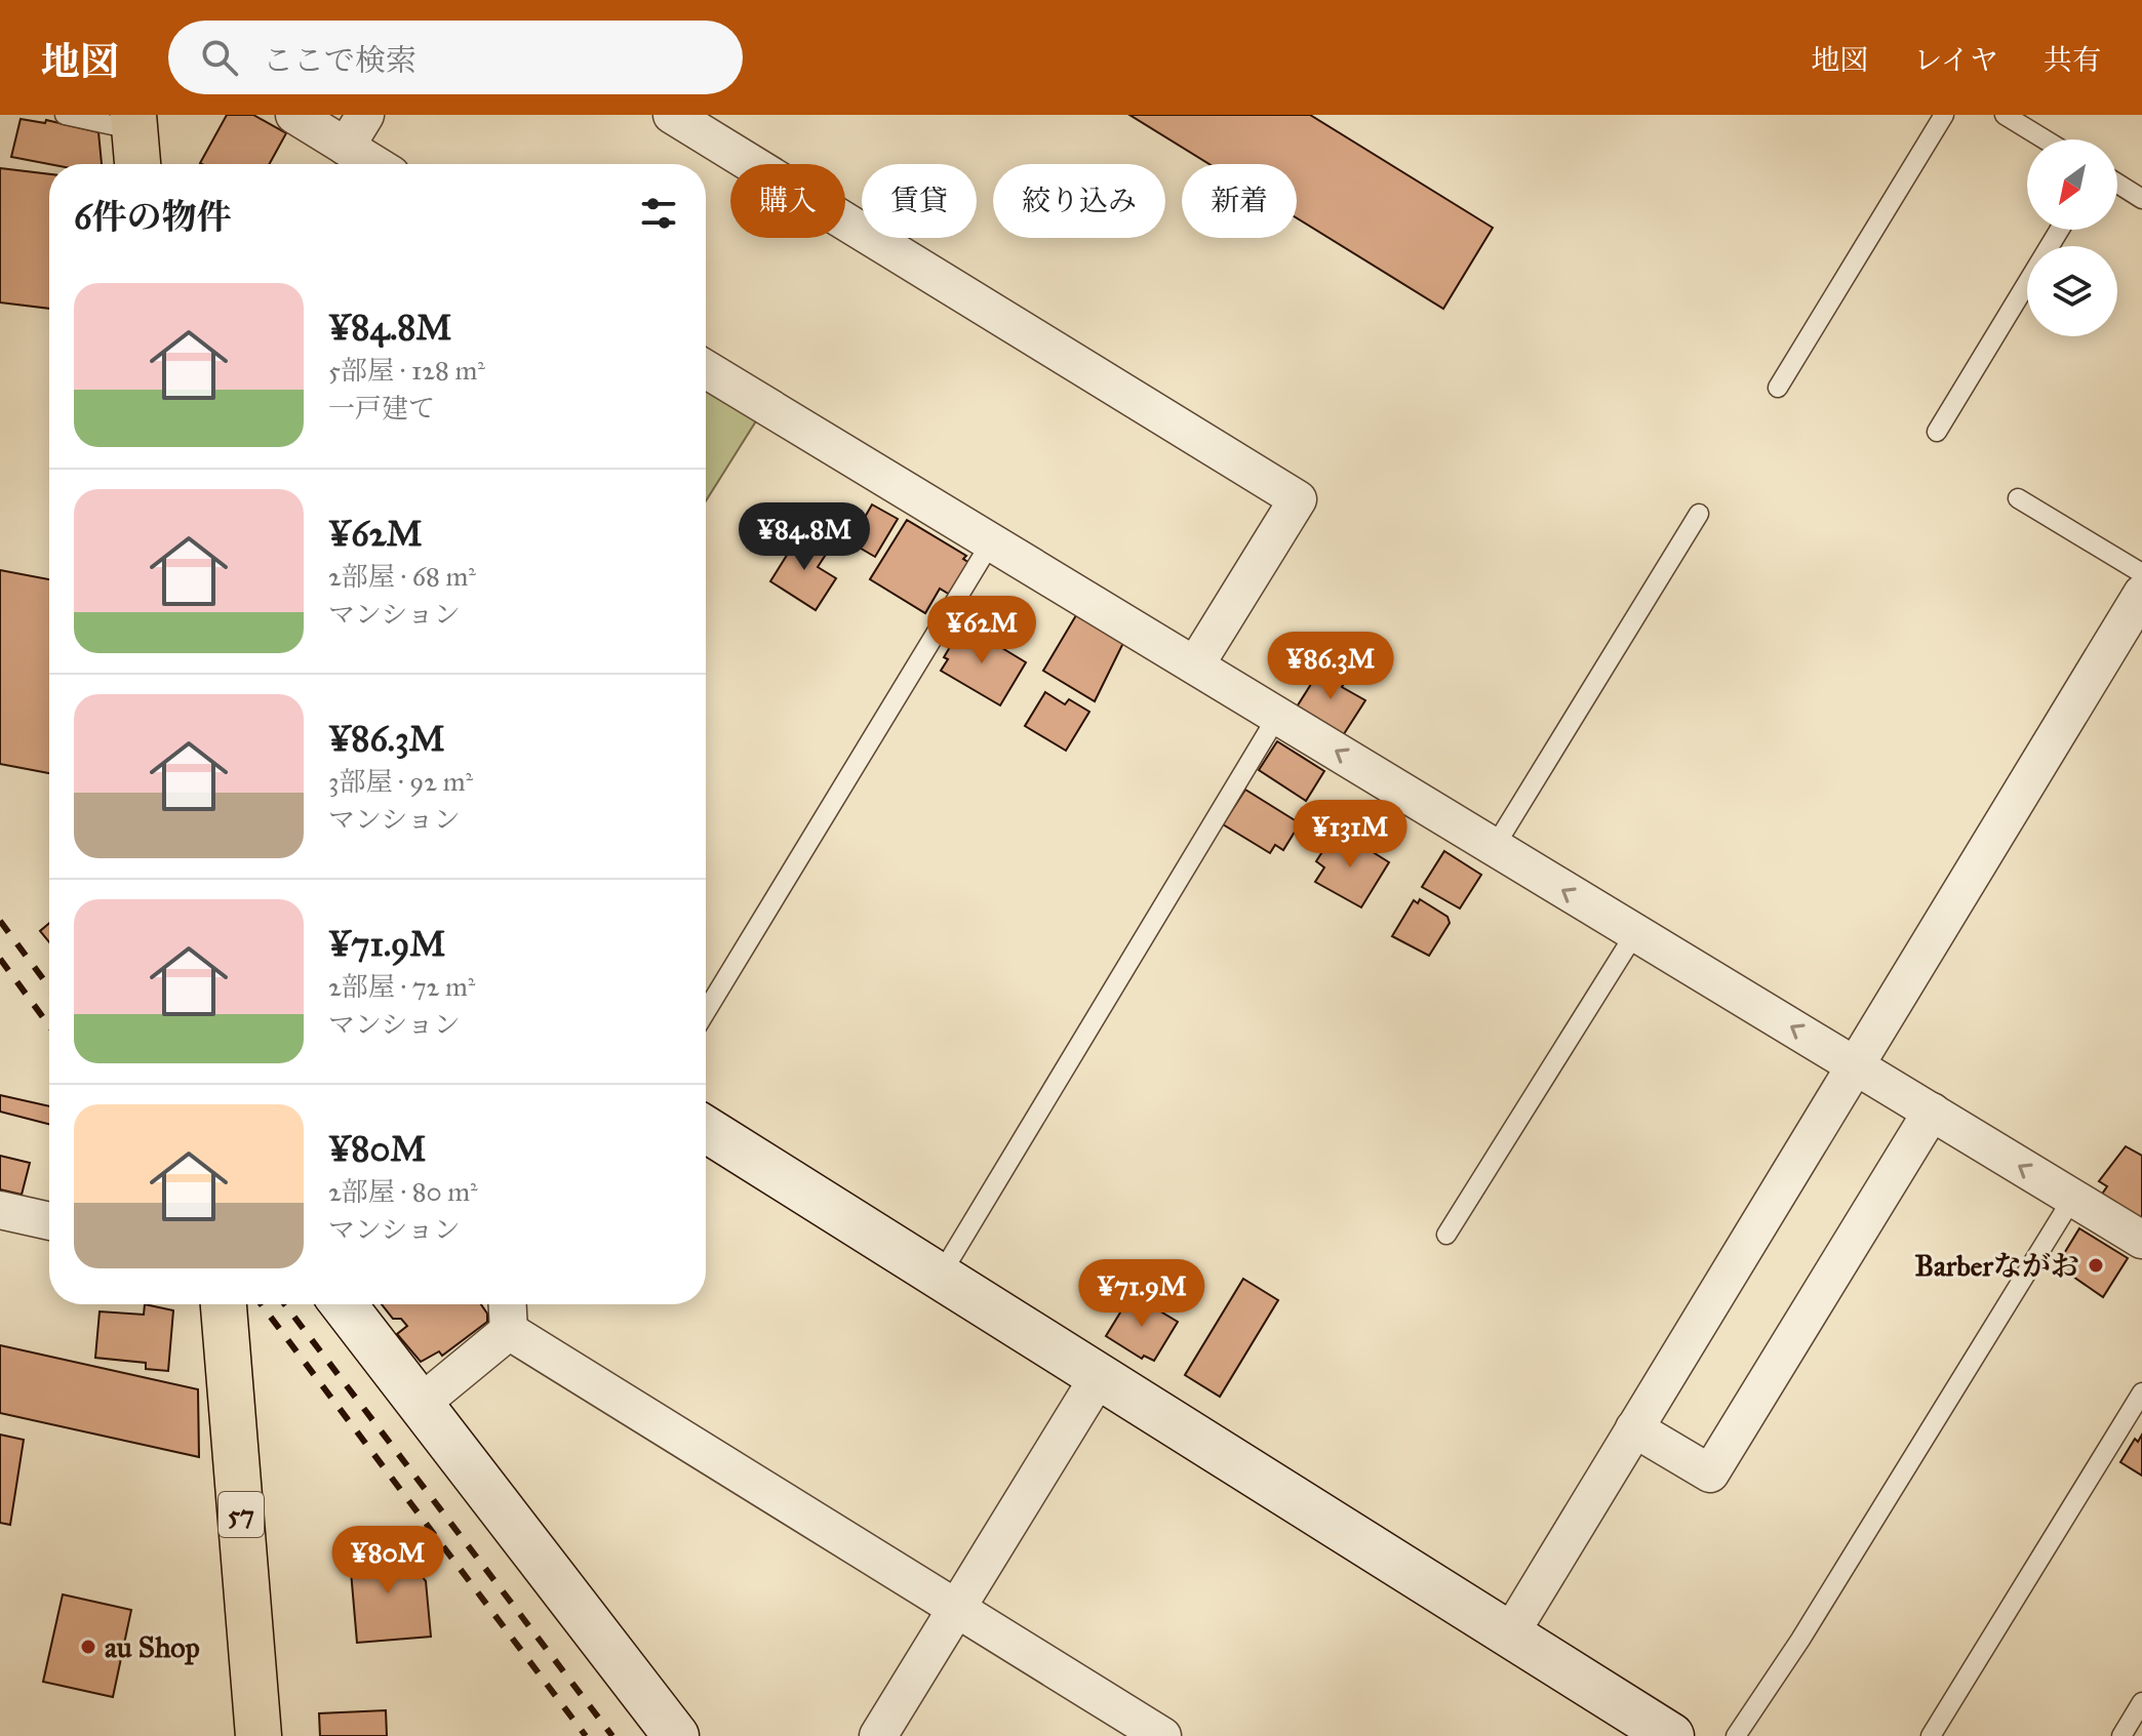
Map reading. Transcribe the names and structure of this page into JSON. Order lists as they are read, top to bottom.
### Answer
{
  "streets": {
    "main road": ["57"]
  },
  "places": ["Barberながお", "au Shop"],
  "north": "bottom left",
  "page": {
    "header": "地図",
    "search": "ここで検索",
    "nav": ["地図", "レイヤ", "共有"],
    "chip": [
      "購入",
      "賃貸",
      "絞り込み",
      "新着"
    ],
    "heading": "6件の物件",
    "list": [
      {
        "name": "¥84.8M",
        "note": "5部屋 · 128 m² · 一戸建て"
      },
      {
        "name": "¥62M",
        "note": "2部屋 · 68 m² · マンション"
      },
      {
        "name": "¥86.3M",
        "note": "3部屋 · 92 m² · マンション"
      },
      {
        "name": "¥71.9M",
        "note": "2部屋 · 72 m² · マンション"
      },
      {
        "name": "¥80M",
        "note": "2部屋 · 80 m² · マンション"
      }
    ],
    "price": [
      "¥84.8M",
      "¥62M",
      "¥86.3M",
      "¥131M",
      "¥71.9M",
      "¥80M"
    ]
  }
}
